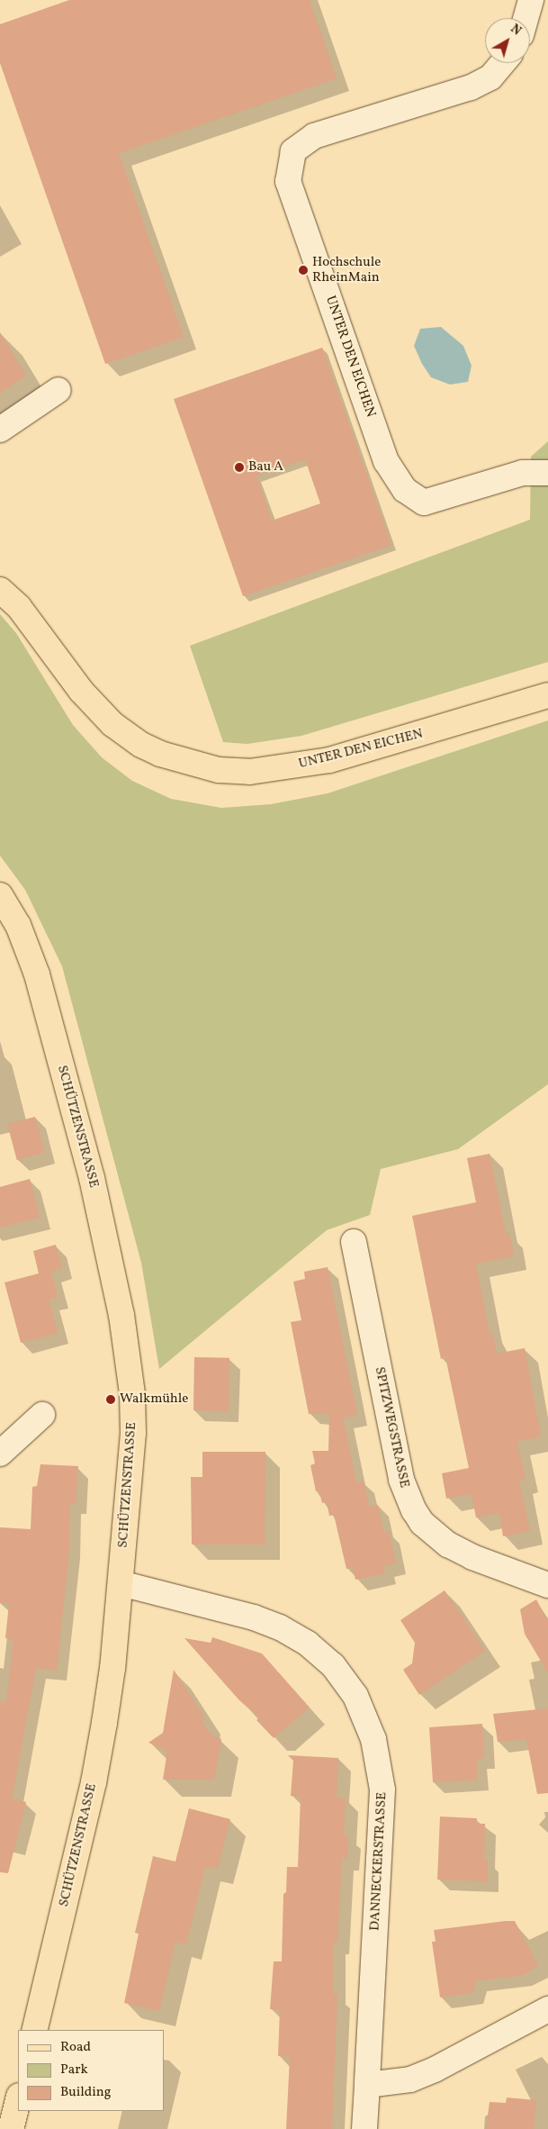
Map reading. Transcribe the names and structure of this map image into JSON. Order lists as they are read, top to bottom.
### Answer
{
  "streets": {
    "main road": ["UNTER DEN EICHEN", "SCHÜTZENSTRASSE"],
    "street": ["SPITZWEGSTRASSE", "DANNECKERSTRASSE"]
  },
  "crossings": [
    ["SCHÜTZENSTRASSE", "DANNECKERSTRASSE"]
  ],
  "places": ["Hochschule RheinMain", "Bau A", "Walkmühle"],
  "legend": ["Road", "Park", "Building"],
  "north": "top right"
}
